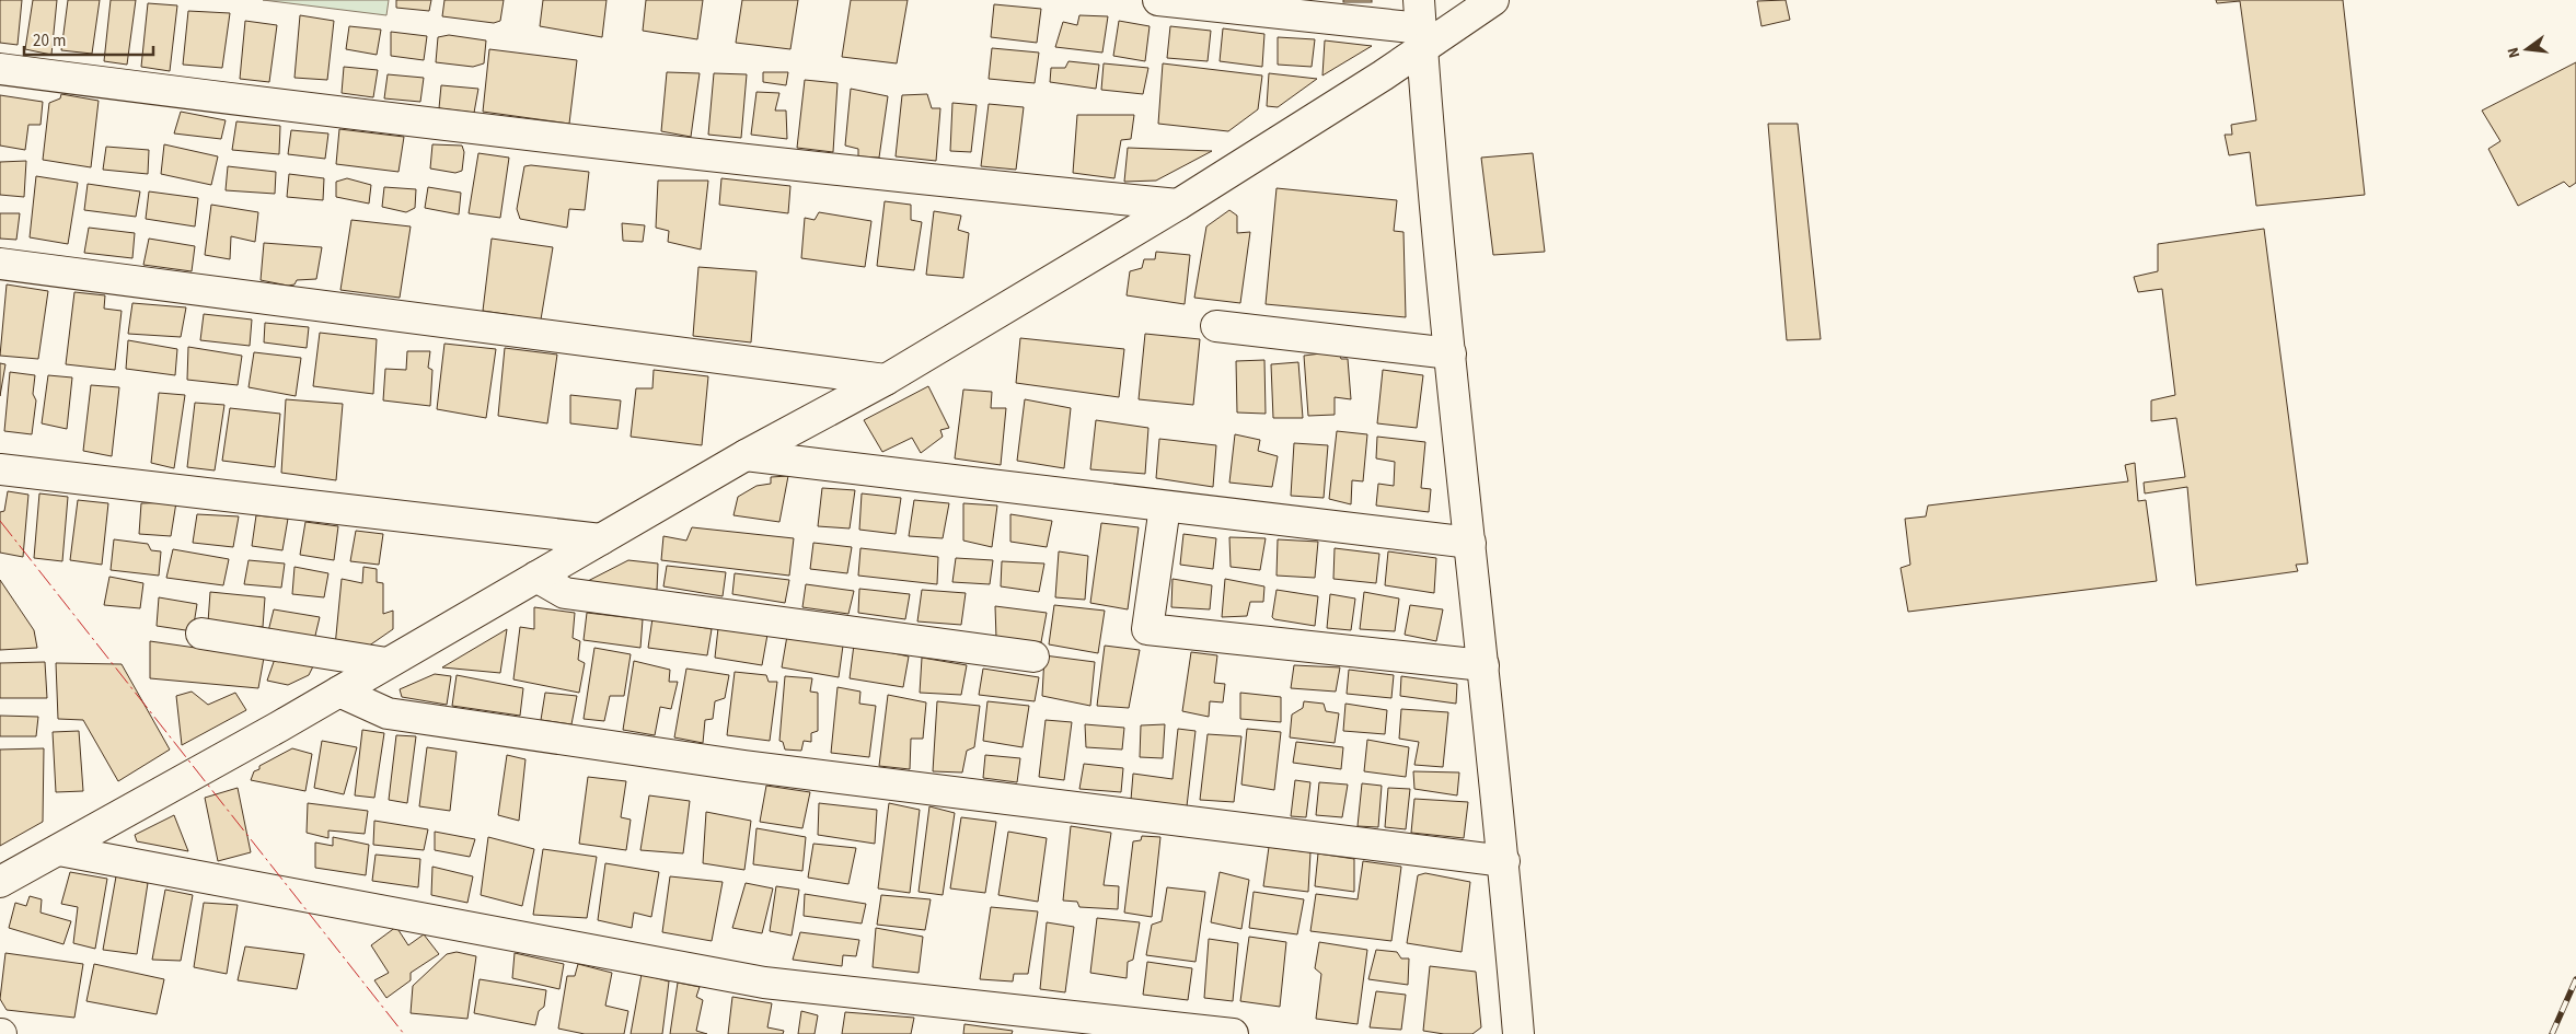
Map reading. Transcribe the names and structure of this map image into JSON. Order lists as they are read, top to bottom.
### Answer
{
  "scale_bar": "20 m",
  "north": "left"
}
